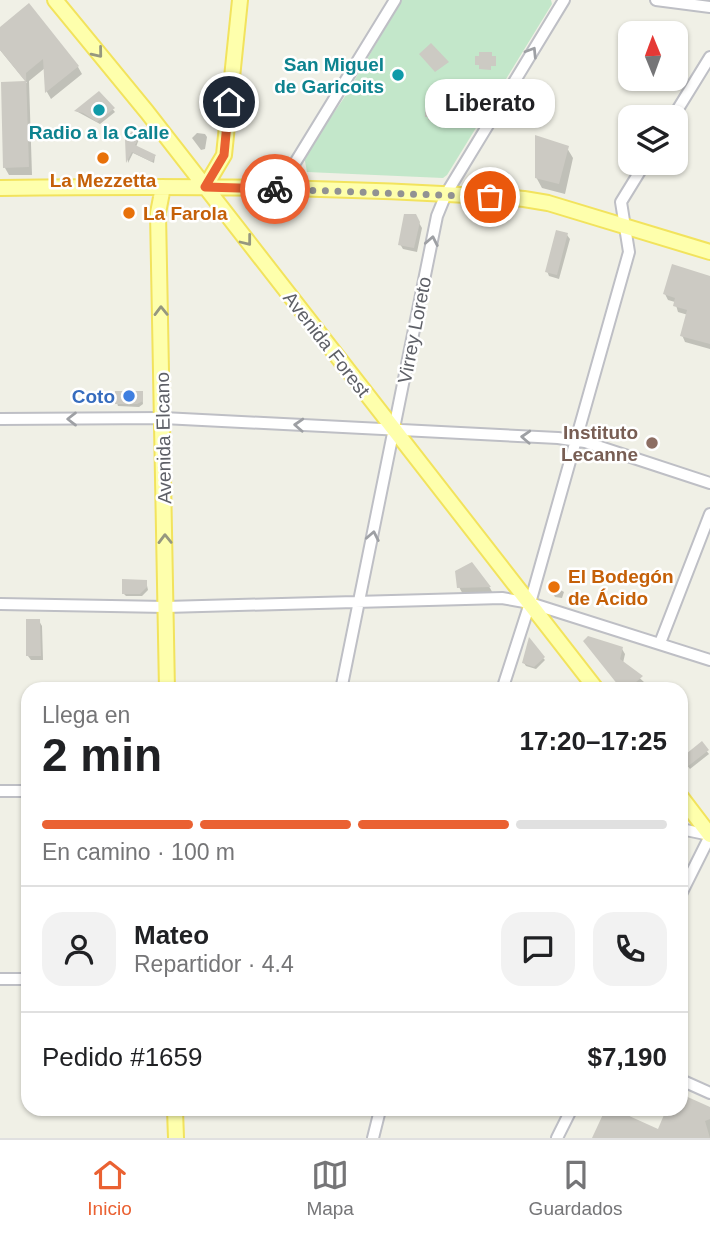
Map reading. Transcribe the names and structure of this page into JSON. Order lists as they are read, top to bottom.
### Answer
{
  "streets": {
    "main road": ["Avenida Forest", "Avenida Elcano"],
    "street": ["Virrey Loreto"]
  },
  "crossings": [
    ["Virrey Loreto", "Avenida Forest"]
  ],
  "one_way": ["Virrey Loreto", "Avenida Forest", "Avenida Elcano"],
  "places": [
    "San Miguel de Garicoits",
    "Radio a la Calle",
    "La Mezzetta",
    "Liberato",
    "La Farola",
    "Coto",
    "Instituto Lecanne",
    "El Bodegón de Ácido"
  ],
  "north": "top",
  "page": {
    "bubble": "Liberato",
    "heading": ["2 min", "Llega en", "17:20–17:25"],
    "panel": [
      "Mateo",
      "Repartidor · 4.4",
      "Pedido #1659",
      "$7,190"
    ],
    "bar": "En camino · 100 m",
    "tabs": ["Inicio", "Mapa", "Guardados"]
  }
}
